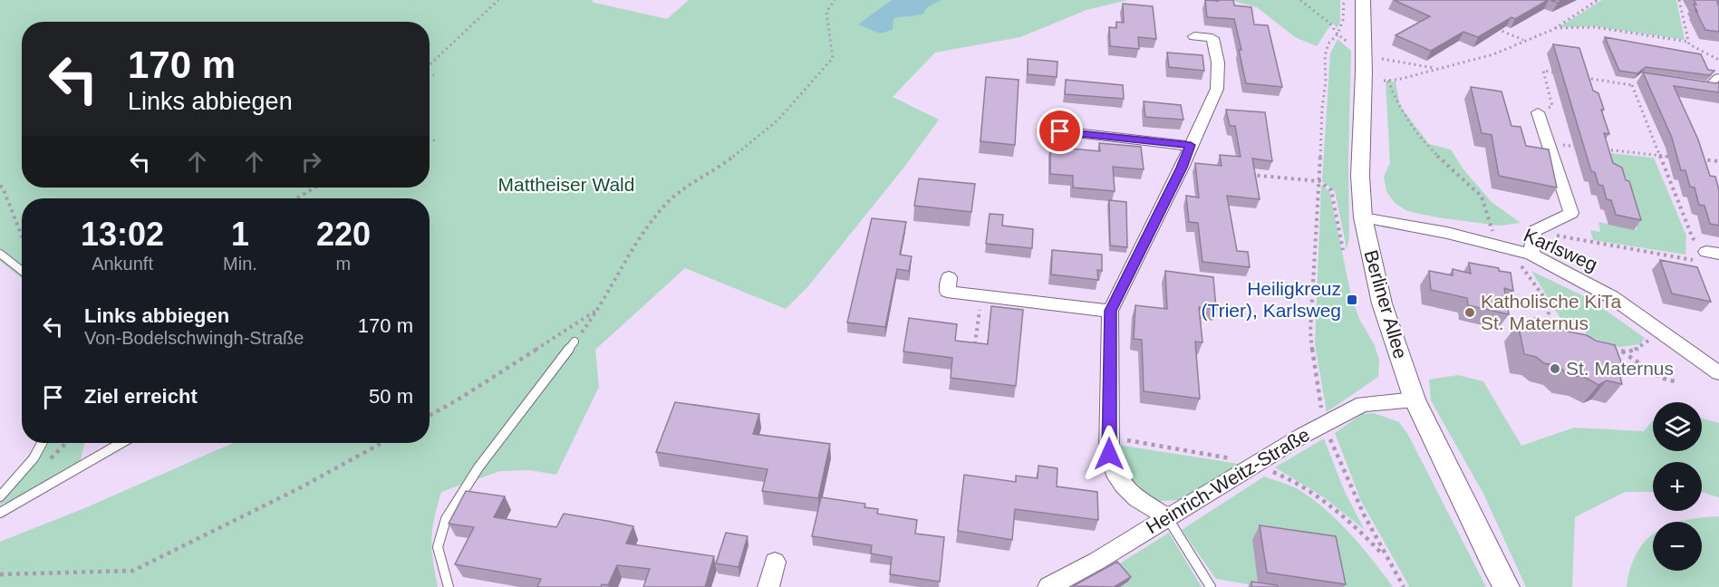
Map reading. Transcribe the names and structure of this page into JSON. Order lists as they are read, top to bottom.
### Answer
{
  "streets": {
    "street": ["Karlsweg", "Berliner Allee", "Heinrich-Weitz-Straße"]
  },
  "crossings": [
    ["Karlsweg", "Berliner Allee"],
    ["Berliner Allee", "Heinrich-Weitz-Straße"]
  ],
  "parks": ["Mattheiser Wald"],
  "places": {
    "transit": ["Heiligkreuz (Trier), Karlsweg"],
    "other": ["Katholische KiTa St. Maternus", "St. Maternus"]
  },
  "page": {
    "turn": ["170 m", "Links abbiegen"],
    "eta": [
      "13:02",
      "Ankunft",
      "1",
      "Min.",
      "220",
      "m"
    ],
    "list": [
      {
        "name": "Links abbiegen",
        "note": "Von-Bodelschwingh-Straße",
        "value": "170 m"
      },
      {
        "name": "Ziel erreicht",
        "value": "50 m"
      }
    ],
    "map_buttons": ["+", "−"]
  }
}
